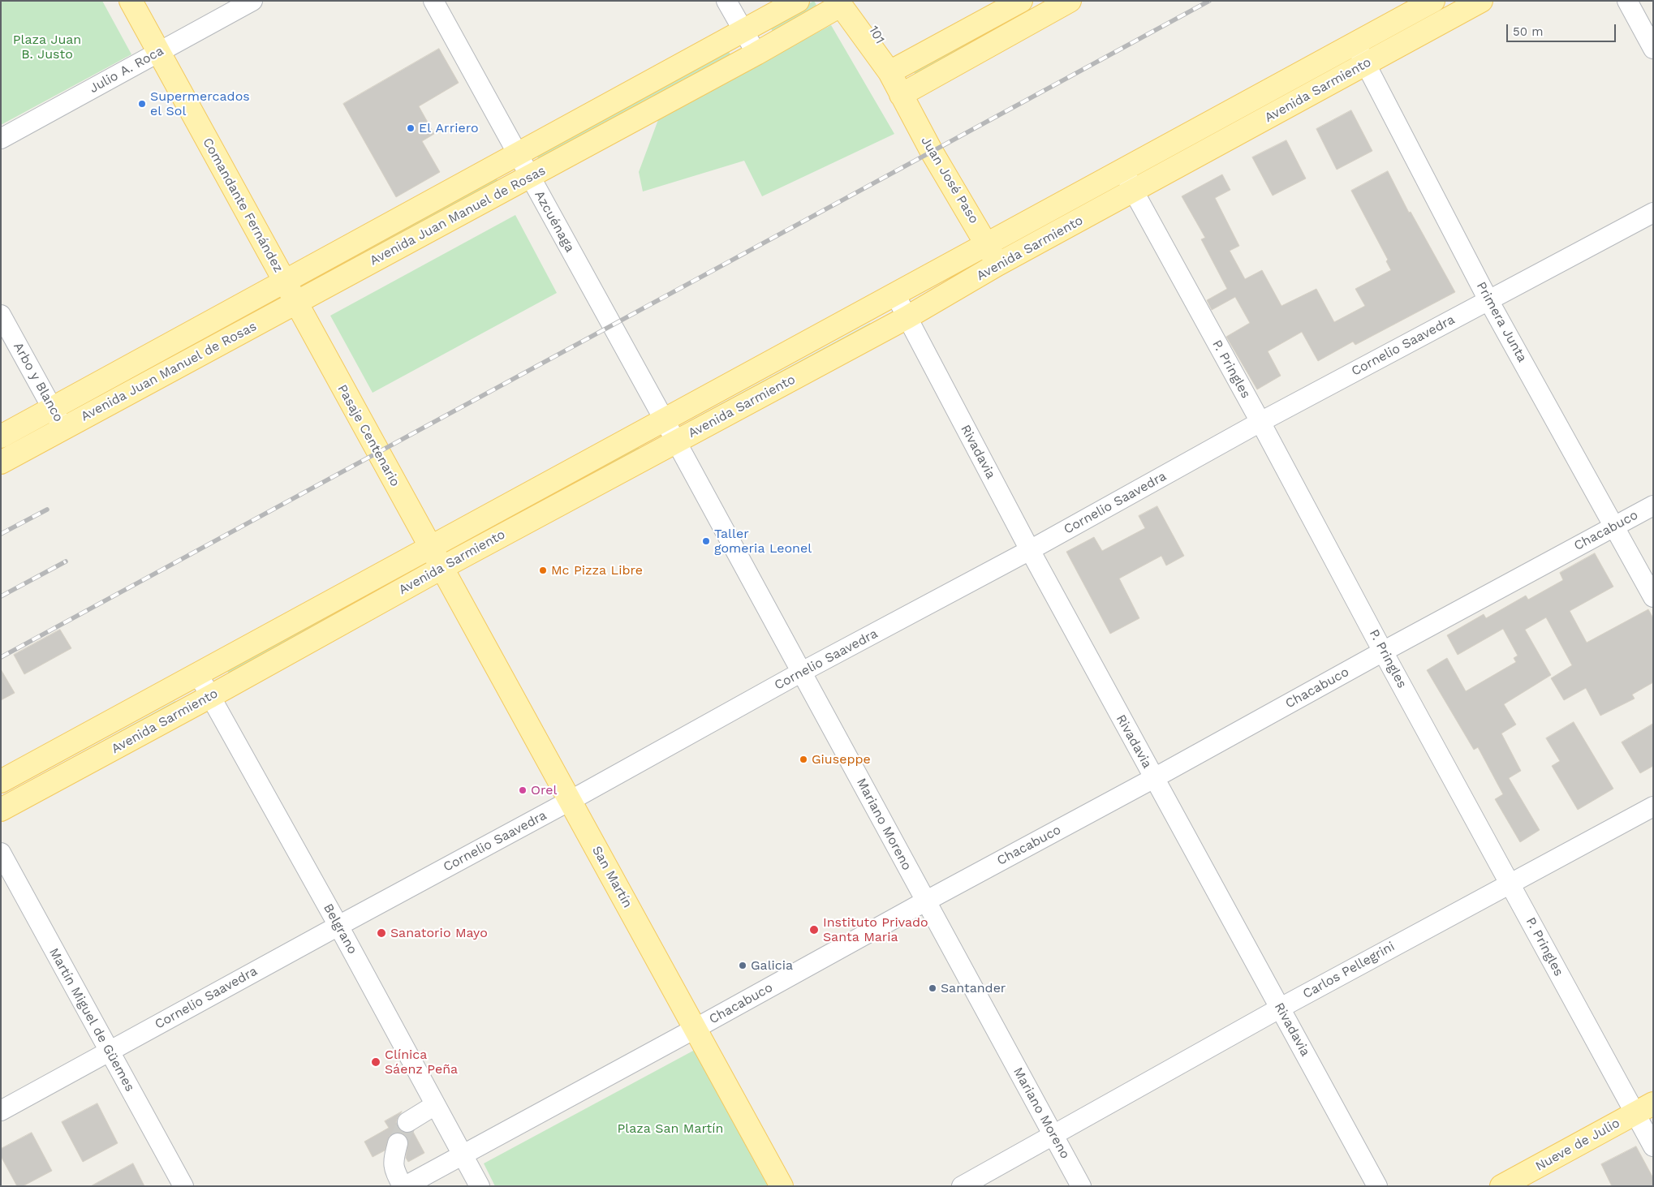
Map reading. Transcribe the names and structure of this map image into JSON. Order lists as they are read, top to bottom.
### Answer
{
  "streets": {
    "main road": [
      "Avenida Sarmiento",
      "Juan José Paso",
      "Comandante Fernández",
      "Avenida Juan Manuel de Rosas",
      "Pasaje Centenario",
      "San Martín",
      "Nueve de Julio"
    ],
    "street": [
      "Julio A. Roca",
      "Azcuénaga",
      "Primera Junta",
      "Cornelio Saavedra",
      "P. Pringles",
      "Arbo y Blanco",
      "Rivadavia",
      "Chacabuco",
      "Mariano Moreno",
      "Belgrano",
      "Carlos Pellegrini",
      "Martín Miguel de Güemes"
    ]
  },
  "crossings": [
    ["Julio A. Roca", "Comandante Fernández"],
    ["Avenida Sarmiento", "Juan José Paso"],
    ["Avenida Sarmiento", "Azcuénaga"],
    ["Avenida Sarmiento", "Primera Junta"],
    ["Avenida Sarmiento", "P. Pringles"],
    ["Avenida Sarmiento", "Pasaje Centenario"],
    ["Avenida Sarmiento", "Rivadavia"],
    ["Avenida Sarmiento", "Mariano Moreno"],
    ["Avenida Sarmiento", "San Martín"],
    ["Avenida Sarmiento", "Belgrano"],
    ["Juan José Paso", "Avenida Juan Manuel de Rosas"],
    ["Comandante Fernández", "Avenida Juan Manuel de Rosas"],
    ["Comandante Fernández", "Pasaje Centenario"],
    ["Avenida Juan Manuel de Rosas", "Azcuénaga"],
    ["Avenida Juan Manuel de Rosas", "Arbo y Blanco"],
    ["Avenida Juan Manuel de Rosas", "Pasaje Centenario"],
    ["Azcuénaga", "Mariano Moreno"],
    ["Primera Junta", "Cornelio Saavedra"],
    ["Primera Junta", "Chacabuco"],
    ["Cornelio Saavedra", "P. Pringles"],
    ["Cornelio Saavedra", "Rivadavia"],
    ["Cornelio Saavedra", "Mariano Moreno"],
    ["Cornelio Saavedra", "San Martín"],
    ["Cornelio Saavedra", "Belgrano"],
    ["Cornelio Saavedra", "Martín Miguel de Güemes"],
    ["P. Pringles", "Chacabuco"],
    ["P. Pringles", "Carlos Pellegrini"],
    ["P. Pringles", "Nueve de Julio"],
    ["Pasaje Centenario", "San Martín"],
    ["Rivadavia", "Chacabuco"],
    ["Rivadavia", "Carlos Pellegrini"],
    ["Chacabuco", "Mariano Moreno"],
    ["Chacabuco", "San Martín"],
    ["Chacabuco", "Belgrano"],
    ["Mariano Moreno", "Carlos Pellegrini"]
  ],
  "parks": ["Plaza Juan B. Justo", "Plaza San Martín"],
  "places": [
    "Supermercados el Sol",
    "El Arriero",
    "Taller gomeria Leonel",
    "Mc Pizza Libre",
    "Giuseppe",
    "Orel",
    "Instituto Privado Santa Maria",
    "Sanatorio Mayo",
    "Galicia",
    "Santander",
    "Clínica Sáenz Peña"
  ],
  "scale_bar": "50 m"
}
